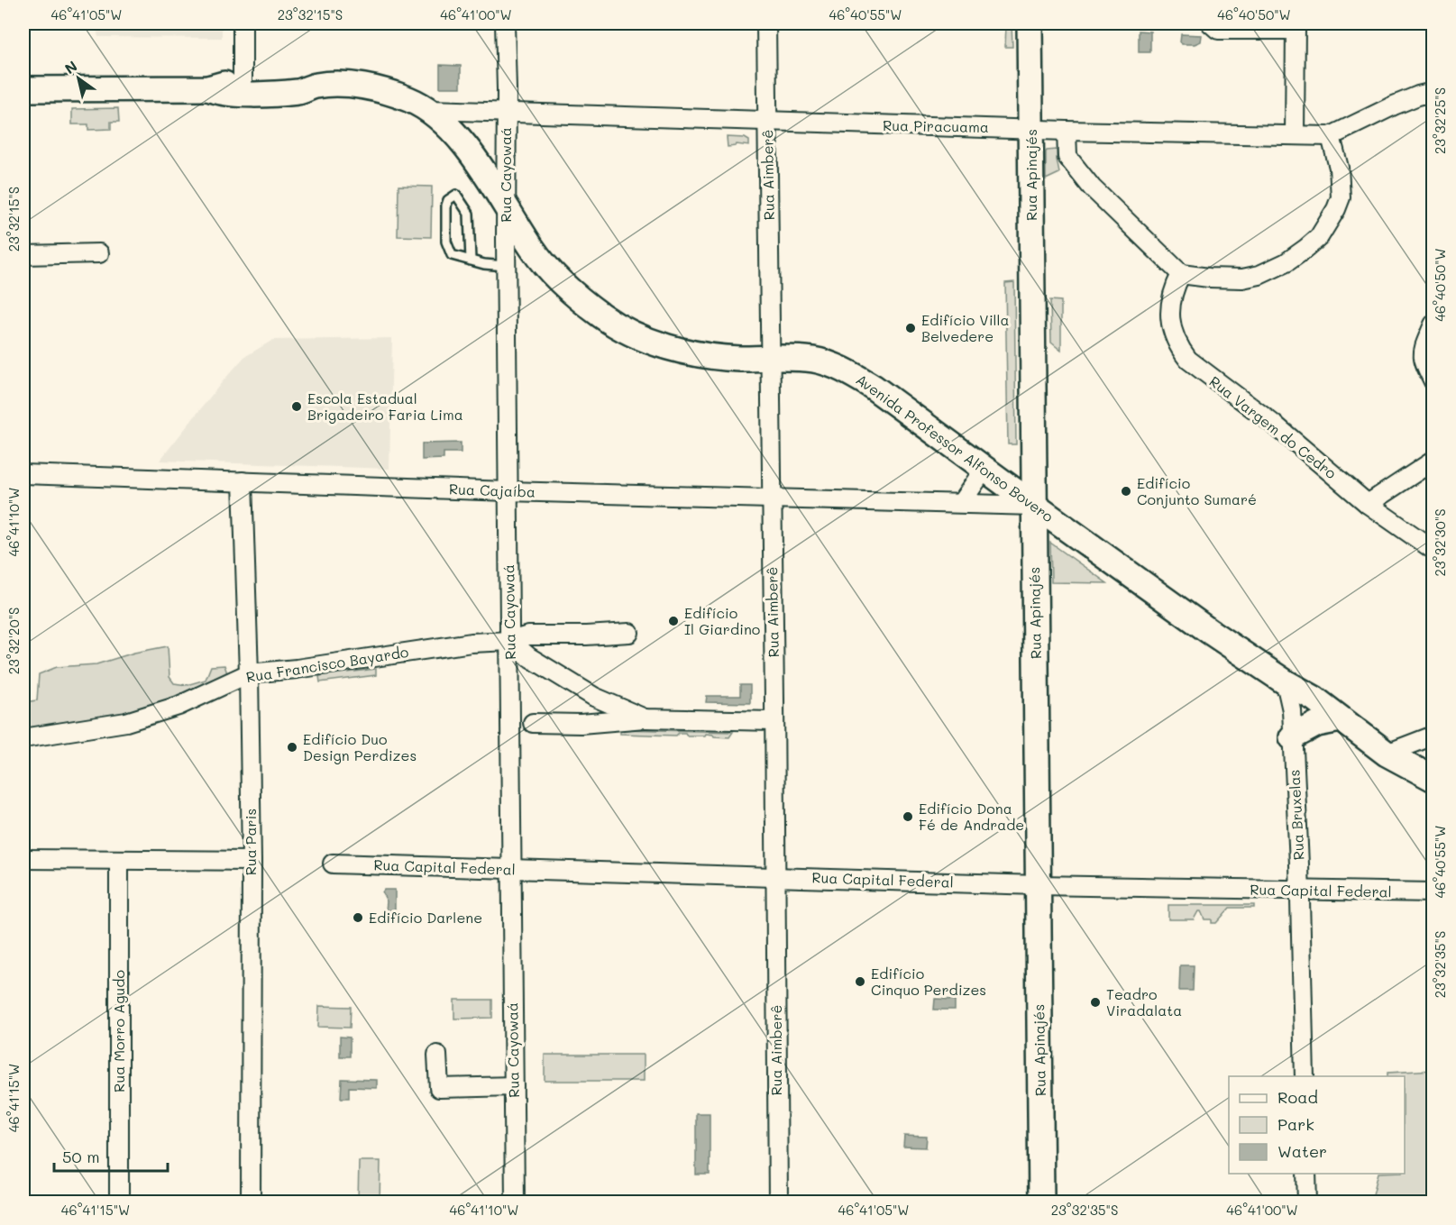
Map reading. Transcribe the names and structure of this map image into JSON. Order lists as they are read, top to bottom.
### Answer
{
  "streets": {
    "main road": ["Rua Apinajés", "Avenida Professor Alfonso Bovero"],
    "street": [
      "Rua Piracuama",
      "Rua Cayowaá",
      "Rua Aimberê",
      "Rua Vargem do Cedro",
      "Rua Cajaíba",
      "Rua Francisco Bayardo",
      "Rua Bruxelas",
      "Rua Paris",
      "Rua Capital Federal",
      "Rua Morro Agudo"
    ]
  },
  "crossings": [
    ["Rua Piracuama", "Rua Cayowaá"],
    ["Rua Piracuama", "Rua Aimberê"],
    ["Rua Piracuama", "Rua Apinajés"],
    ["Rua Piracuama", "Avenida Professor Alfonso Bovero"],
    ["Rua Cayowaá", "Avenida Professor Alfonso Bovero"],
    ["Rua Cayowaá", "Rua Cajaíba"],
    ["Rua Cayowaá", "Rua Francisco Bayardo"],
    ["Rua Cayowaá", "Rua Capital Federal"],
    ["Rua Aimberê", "Avenida Professor Alfonso Bovero"],
    ["Rua Aimberê", "Rua Cajaíba"],
    ["Rua Aimberê", "Rua Capital Federal"],
    ["Rua Apinajés", "Avenida Professor Alfonso Bovero"],
    ["Rua Apinajés", "Rua Cajaíba"],
    ["Rua Apinajés", "Rua Capital Federal"],
    ["Avenida Professor Alfonso Bovero", "Rua Cajaíba"],
    ["Avenida Professor Alfonso Bovero", "Rua Bruxelas"],
    ["Rua Cajaíba", "Rua Paris"],
    ["Rua Francisco Bayardo", "Rua Paris"],
    ["Rua Bruxelas", "Rua Capital Federal"]
  ],
  "places": [
    "Edifício Villa Belvedere",
    "Escola Estadual Brigadeiro Faria Lima",
    "Edifício Conjunto Sumaré",
    "Edifício Il Giardino",
    "Edifício Duo Design Perdizes",
    "Edifício Dona Fé de Andrade",
    "Edifício Darlene",
    "Edifício Cinquo Perdizes",
    "Teadro Viradalata"
  ],
  "legend": ["Road", "Park", "Water"],
  "scale_bar": "50 m",
  "north": "top left",
  "coordinates": [
    "46°41'05\"W",
    "23°32'15\"S",
    "46°41'00\"W",
    "46°40'55\"W",
    "46°40'50\"W",
    "23°32'25\"S",
    "46°41'10\"W",
    "23°32'30\"S",
    "23°32'20\"S",
    "23°32'35\"S",
    "46°41'15\"W"
  ]
}
